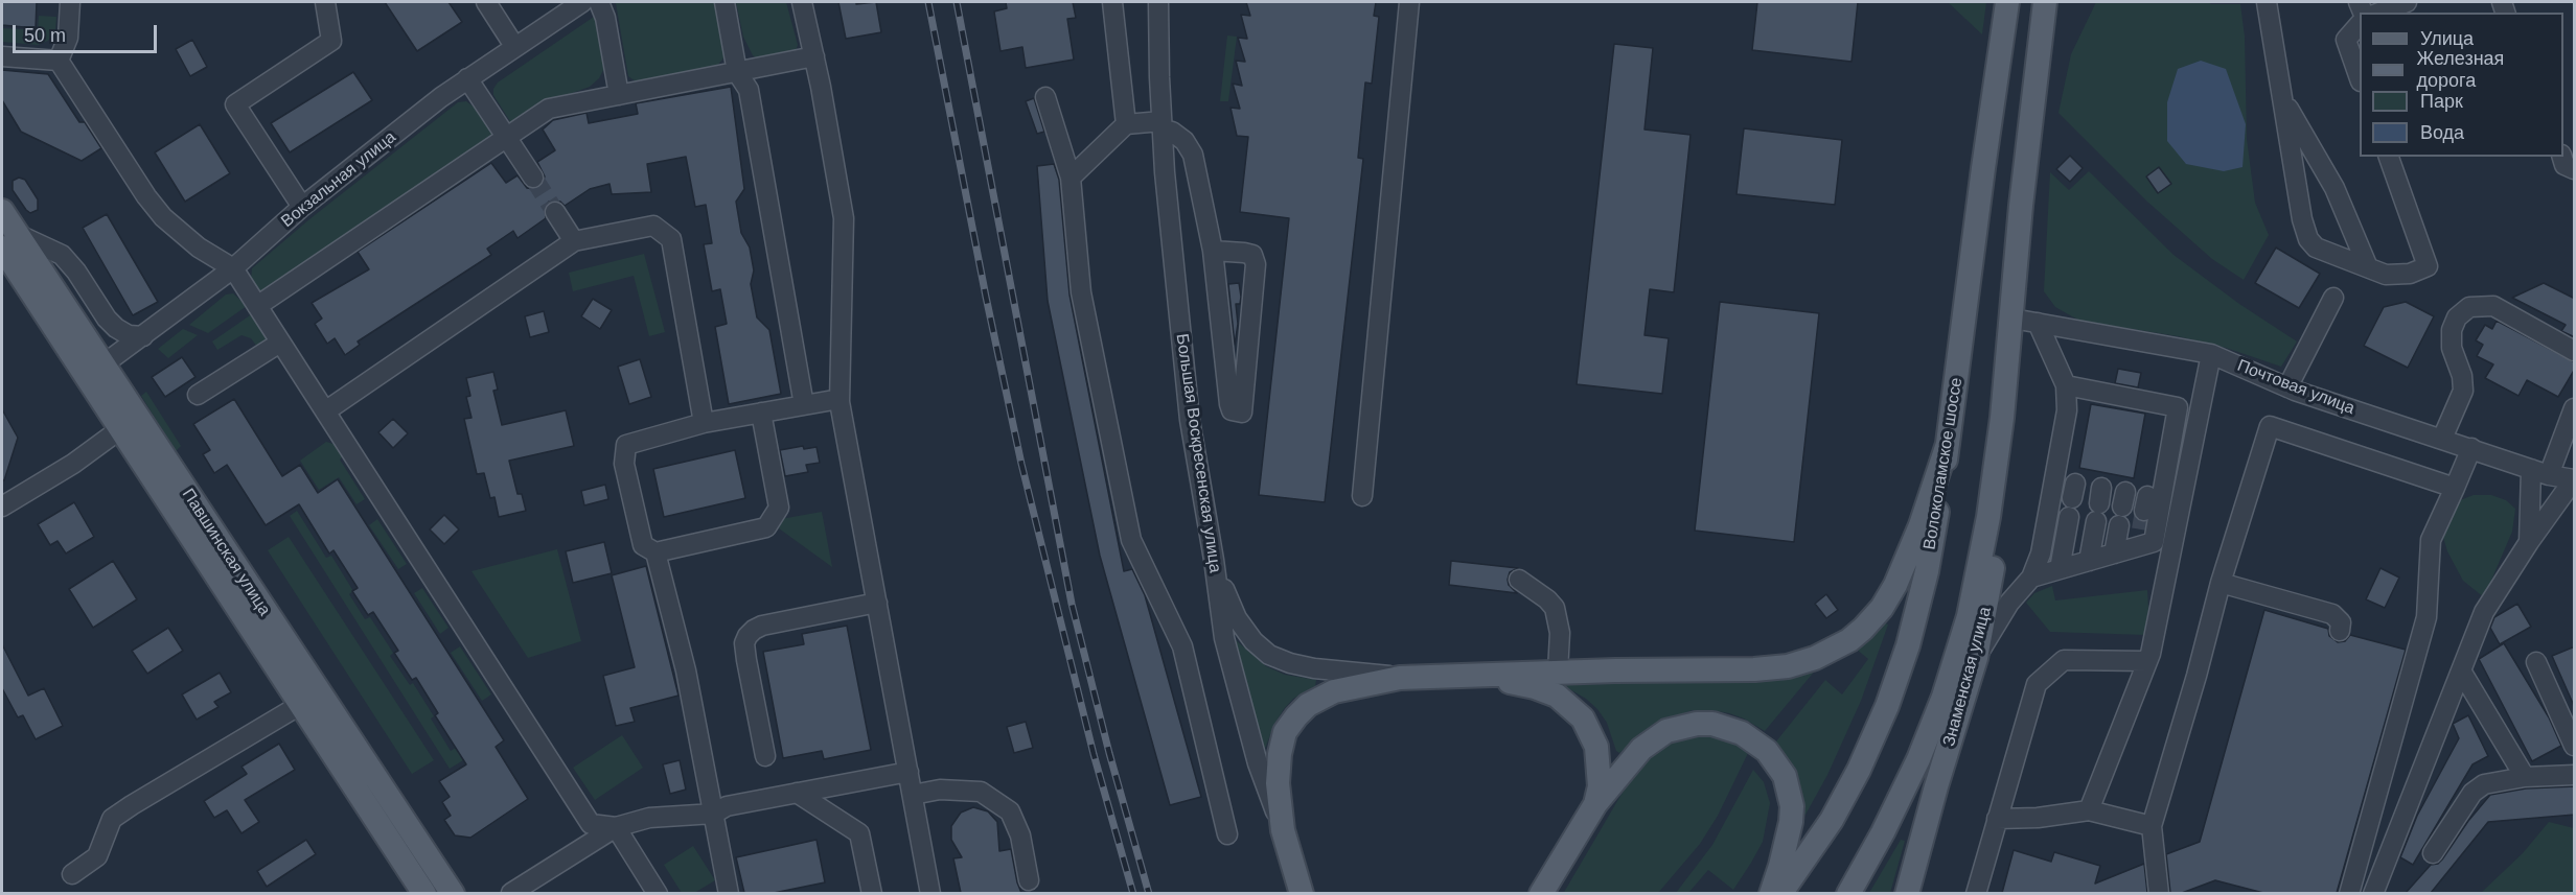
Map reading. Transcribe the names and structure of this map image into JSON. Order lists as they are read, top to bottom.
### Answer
{
  "streets": {
    "main road": [
      "Большая Воскресенская улица",
      "Волоколамское шоссе",
      "Павшинская улица",
      "Знаменская улица"
    ],
    "street": ["Вокзальная улица", "Почтовая улица"]
  },
  "crossings": [
    ["Вокзальная улица", "Павшинская улица"]
  ],
  "legend": [
    "Улица",
    "Железная дорога",
    "Парк",
    "Вода"
  ],
  "scale_bar": "50 m"
}
